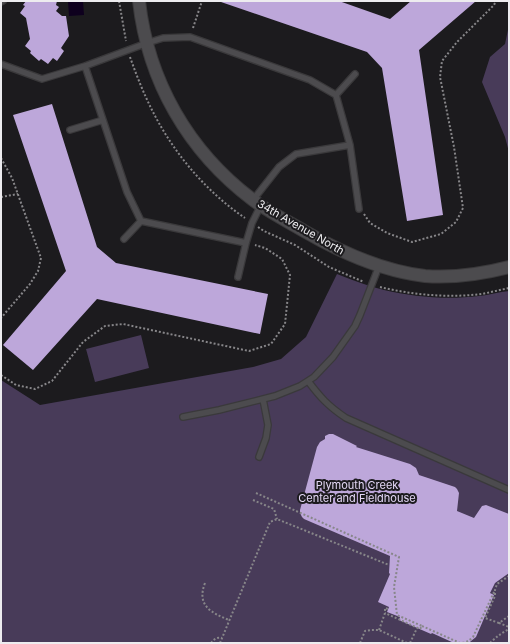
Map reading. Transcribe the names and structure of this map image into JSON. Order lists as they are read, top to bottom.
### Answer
{
  "streets": {
    "street": ["34th Avenue North"]
  },
  "parks": ["Plymouth Creek Center and Fieldhouse"]
}
